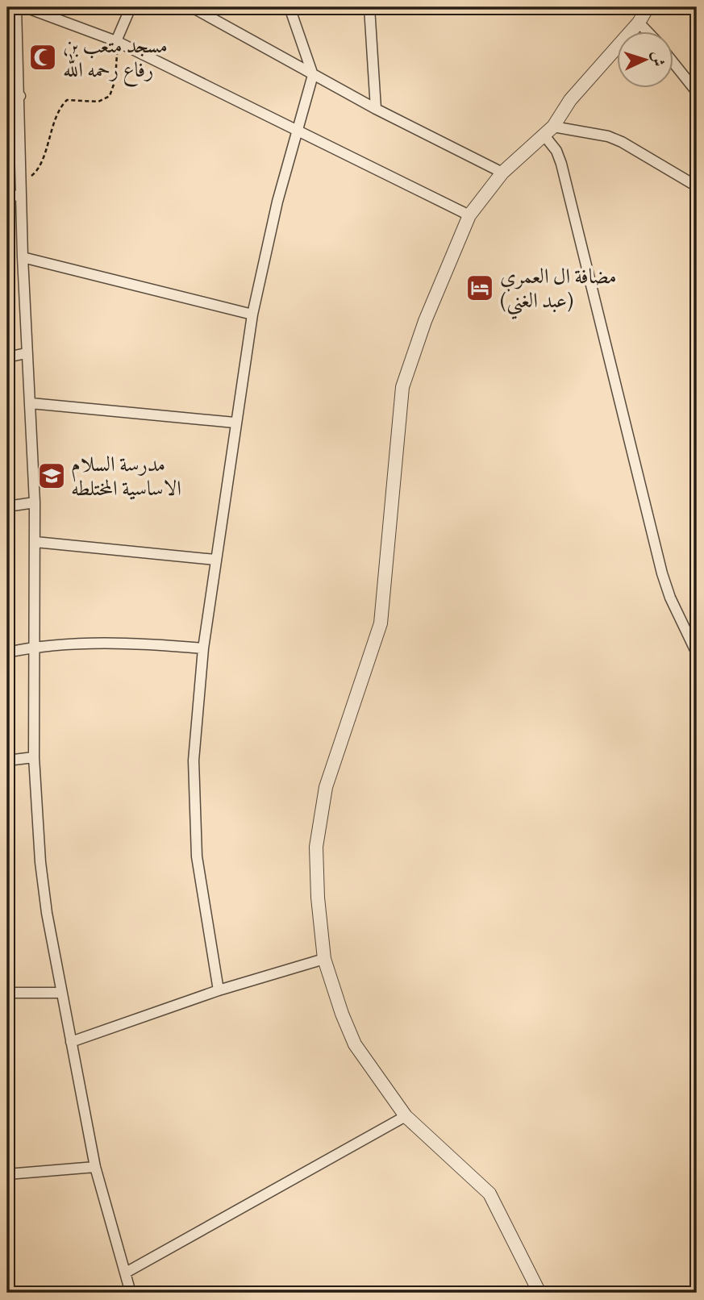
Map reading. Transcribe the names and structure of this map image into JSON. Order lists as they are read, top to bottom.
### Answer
{
  "places": {
    "mosque": ["مسجد متعب بن رفاع رحمه الله"],
    "hotel": ["مضافة ال العمري (عبد الغني)"],
    "school or university": ["مدرسة السلام الاساسية المختلطه"]
  },
  "north": "right"
}
